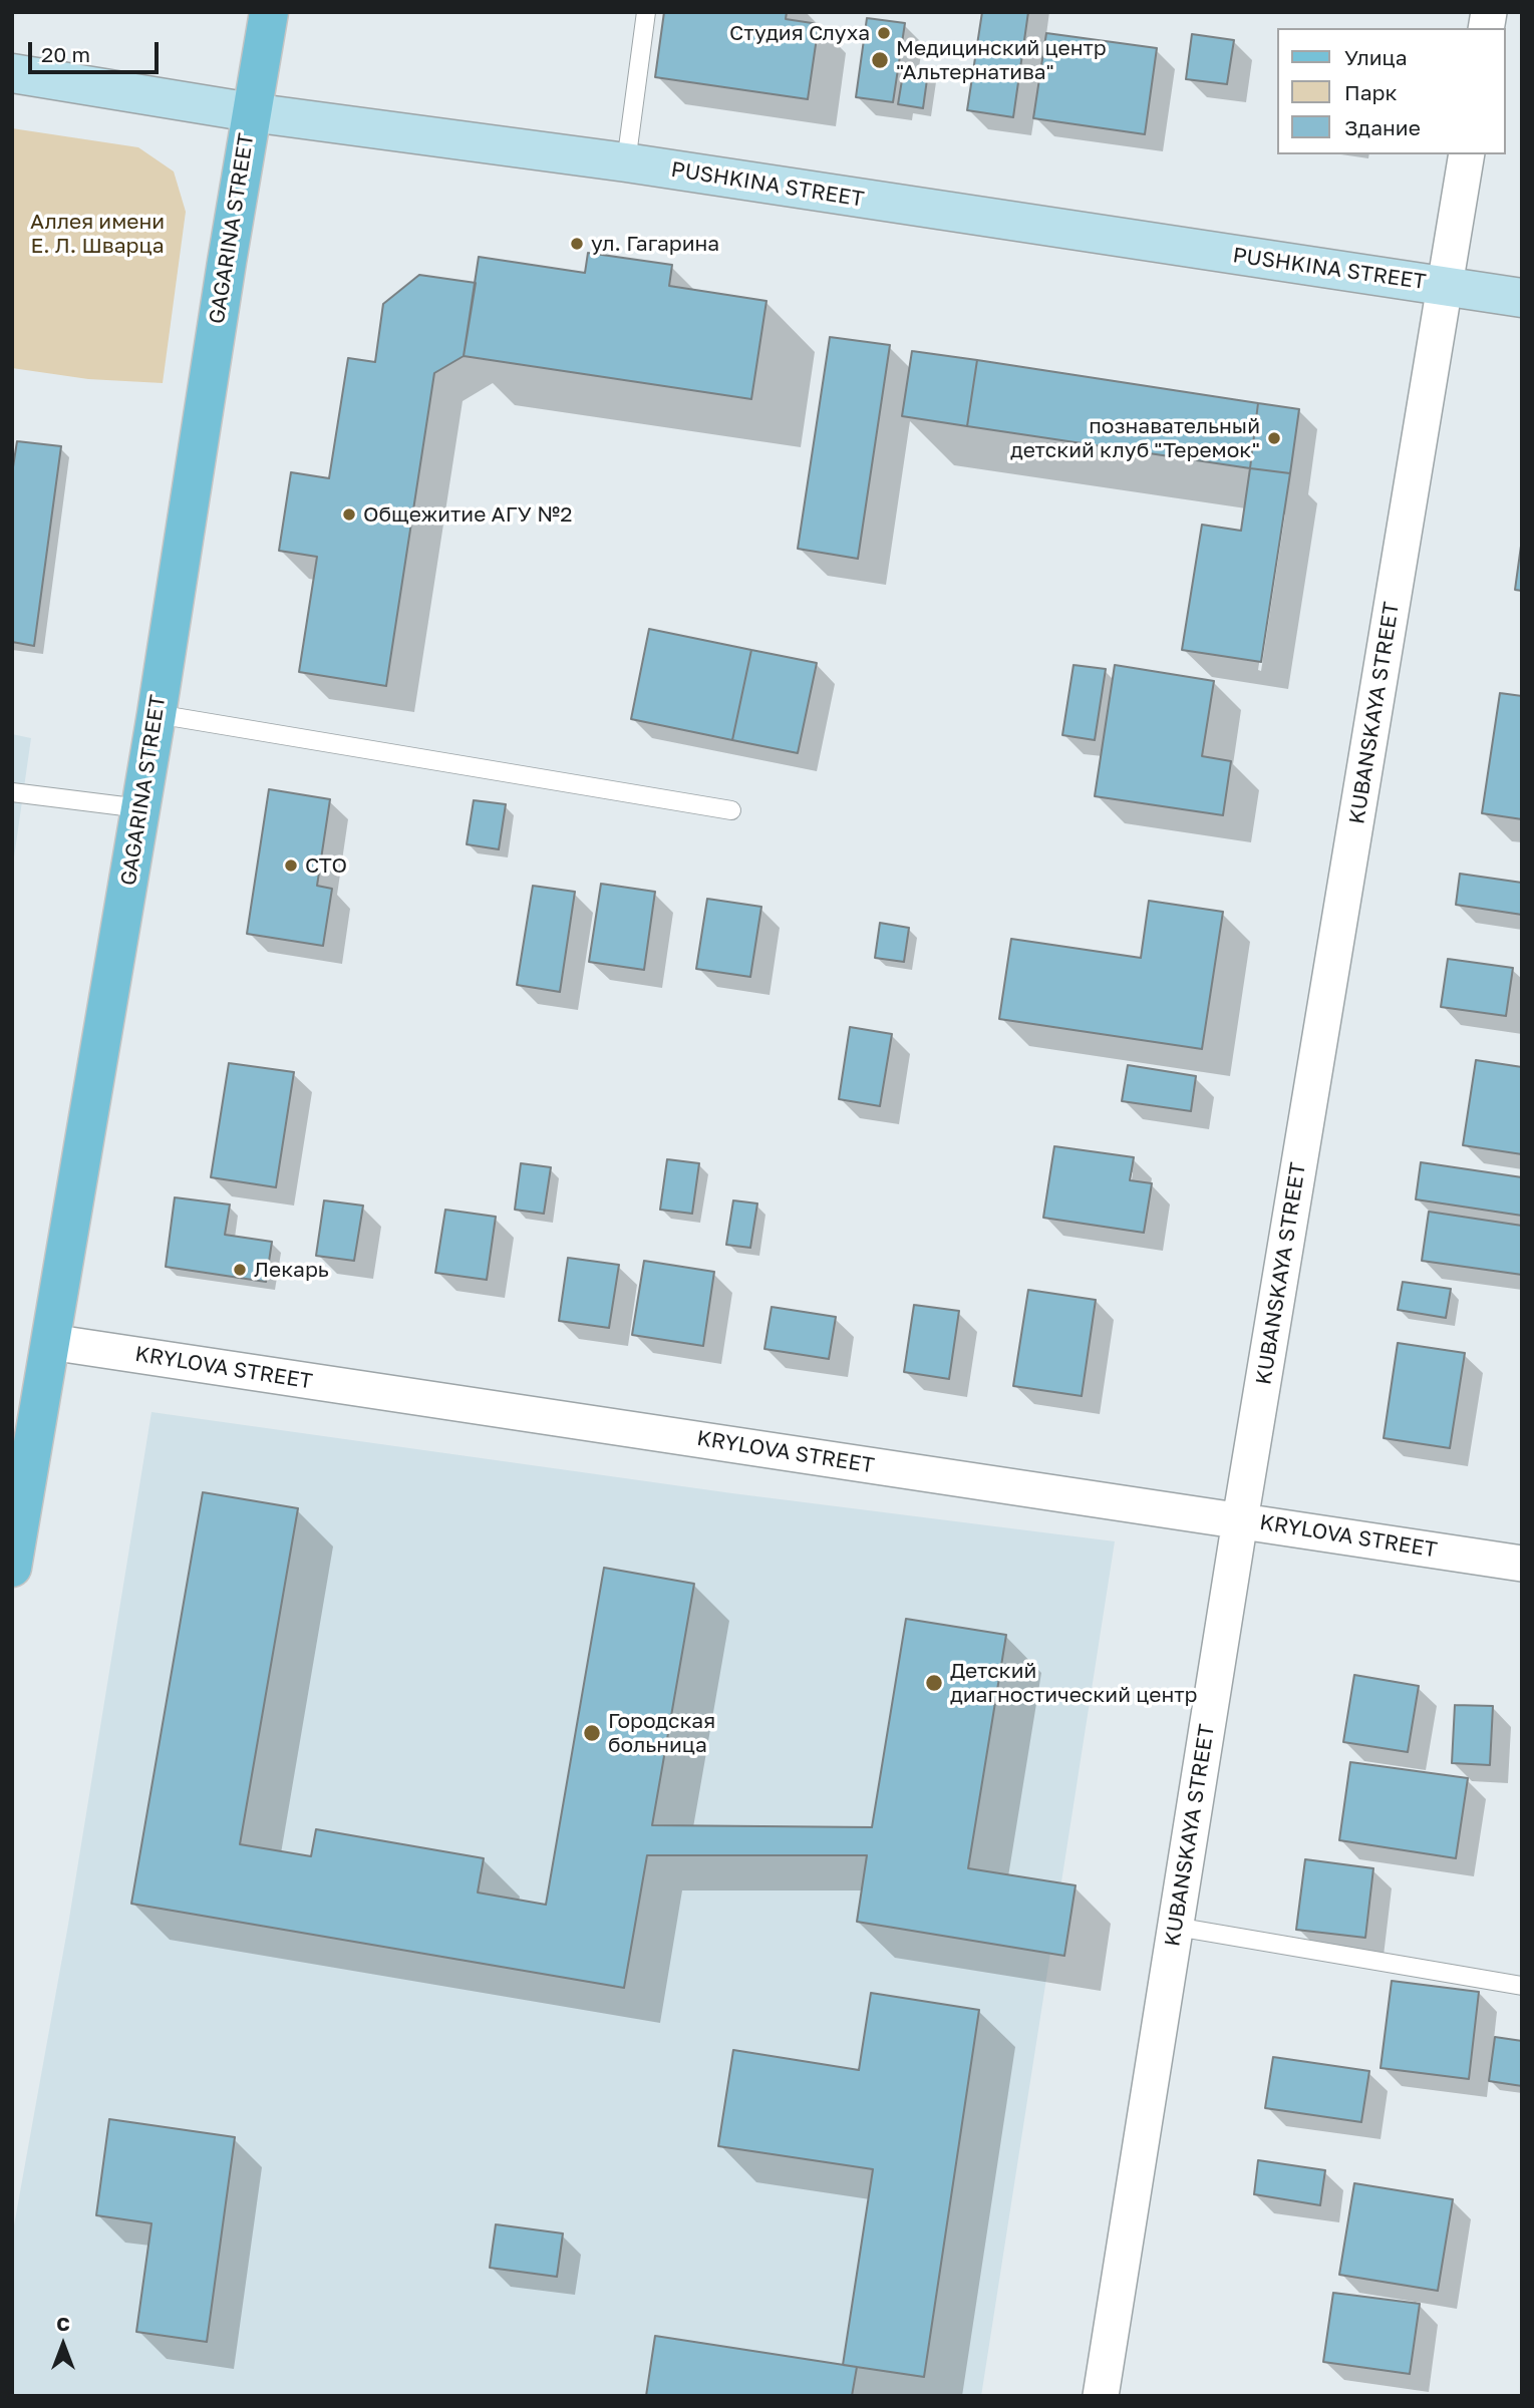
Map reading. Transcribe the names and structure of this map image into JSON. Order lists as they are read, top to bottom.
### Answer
{
  "streets": {
    "main road": ["PUSHKINA STREET", "GAGARINA STREET"],
    "street": ["KUBANSKAYA STREET", "KRYLOVA STREET"]
  },
  "crossings": [
    ["PUSHKINA STREET", "GAGARINA STREET"],
    ["PUSHKINA STREET", "KUBANSKAYA STREET"],
    ["GAGARINA STREET", "KRYLOVA STREET"],
    ["KUBANSKAYA STREET", "KRYLOVA STREET"]
  ],
  "parks": ["Аллея имени Е. Л. Шварца"],
  "places": [
    "Студия Слуха",
    "Медицинский центр \"Альтернатива\"",
    "ул. Гагарина",
    "познавательный детский клуб \"Теремок\"",
    "Общежитие АГУ №2",
    "СТО",
    "Лекарь",
    "Детский диагностический центр",
    "Городская больница"
  ],
  "legend": ["Улица", "Парк", "Здание"],
  "scale_bar": "20 m",
  "north": "top"
}
